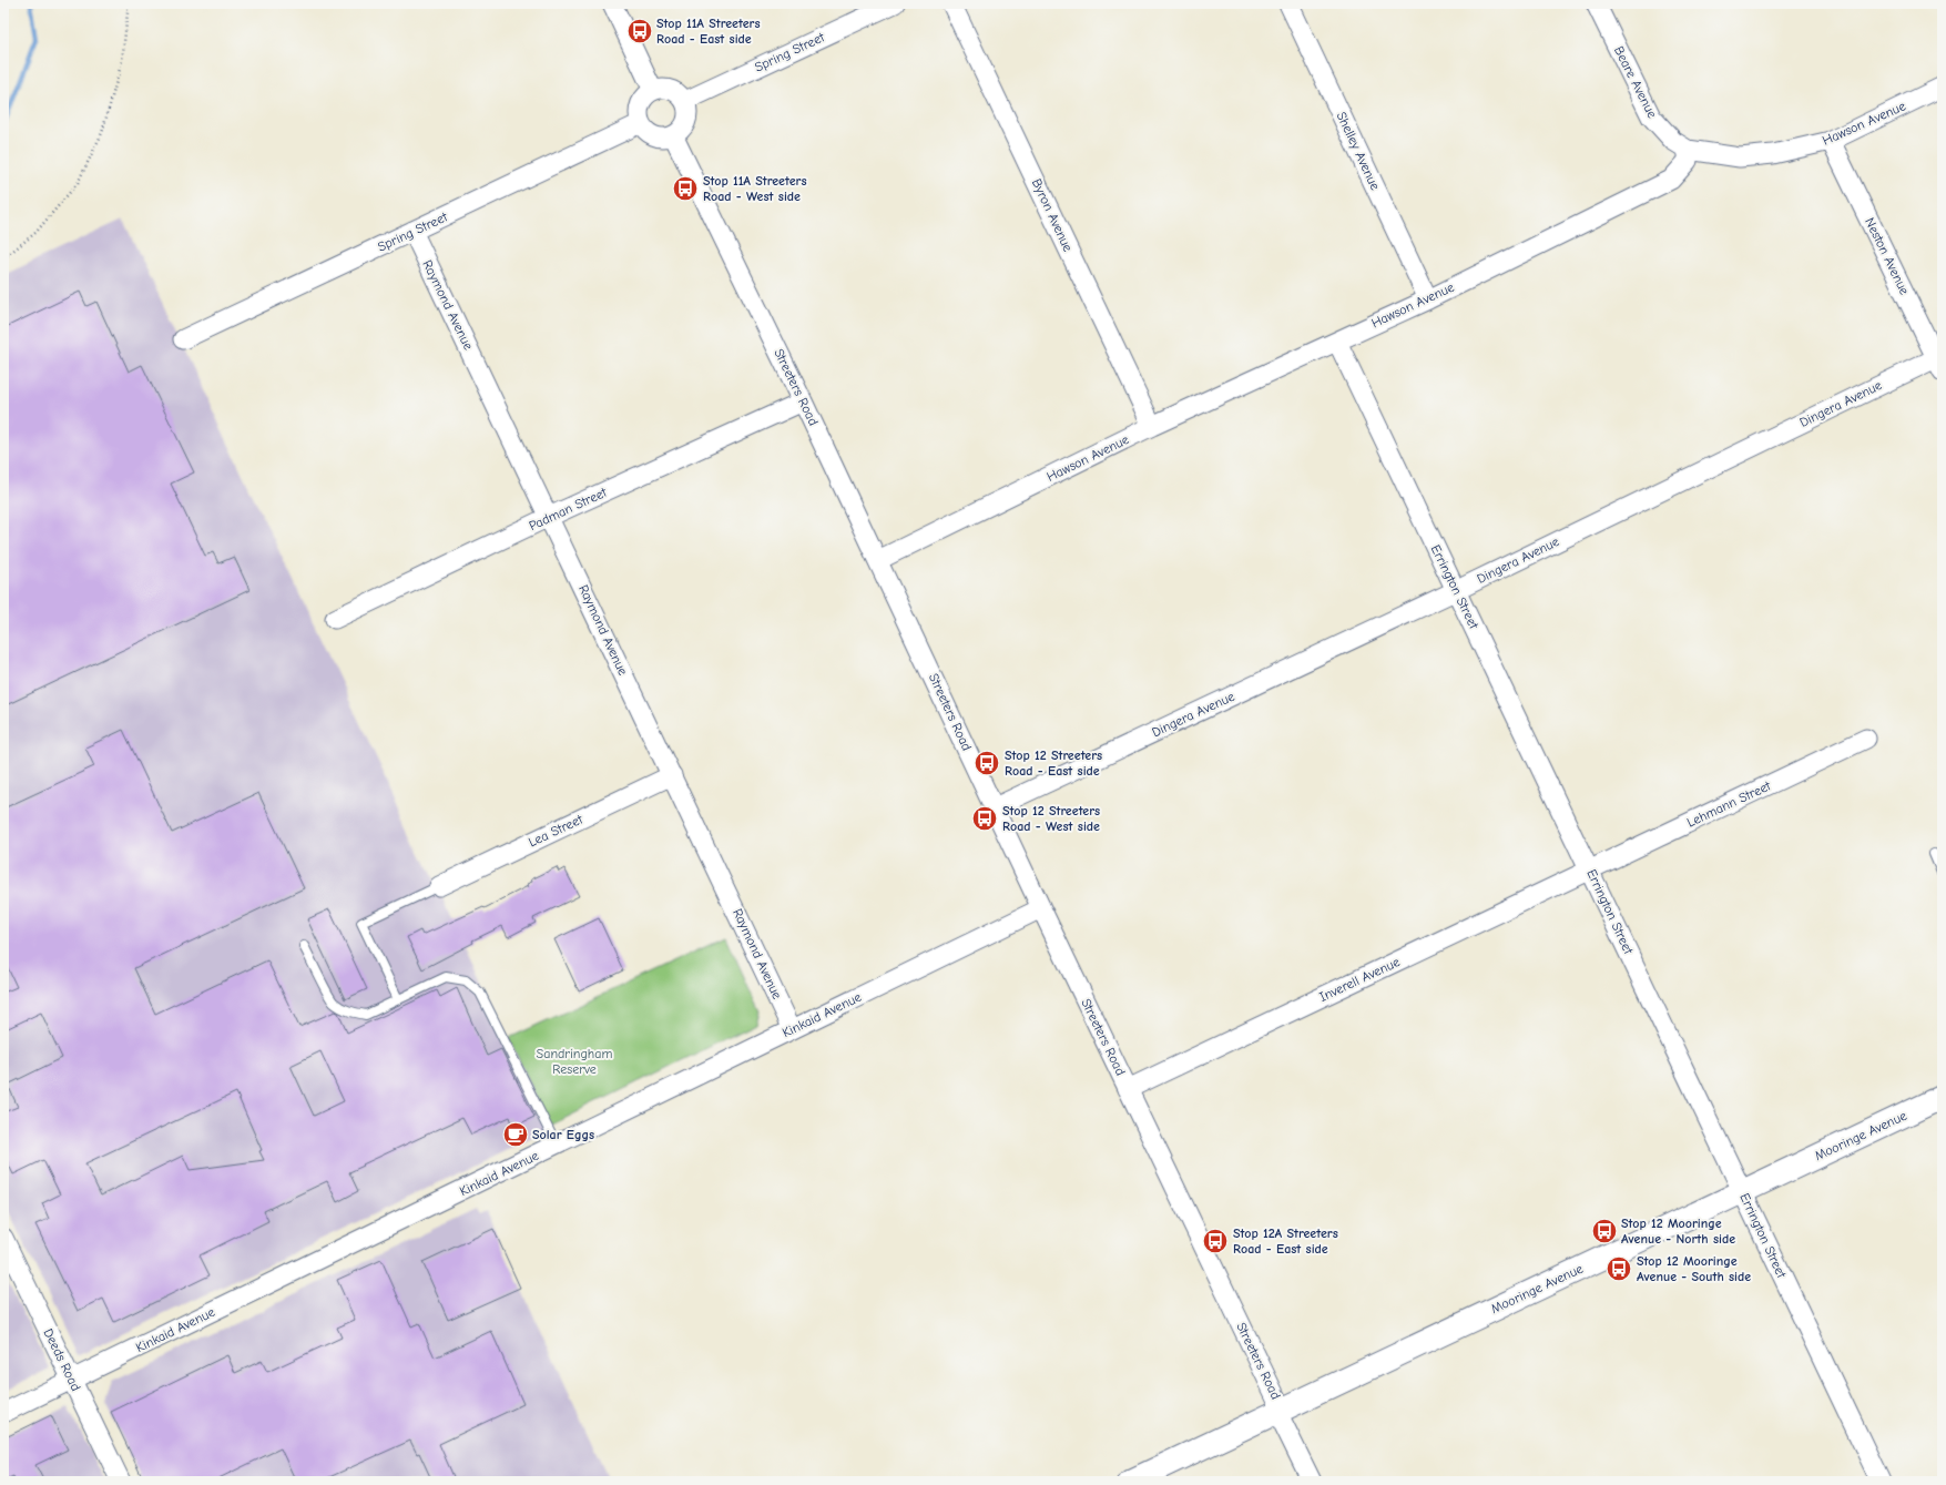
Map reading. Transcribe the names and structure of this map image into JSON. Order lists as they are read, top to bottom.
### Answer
{
  "streets": {
    "street": [
      "Spring Street",
      "Beare Avenue",
      "Hawson Avenue",
      "Shelley Avenue",
      "Byron Avenue",
      "Neston Avenue",
      "Raymond Avenue",
      "Streeters Road",
      "Dingera Avenue",
      "Padman Street",
      "Errington Street",
      "Lehmann Street",
      "Lea Street",
      "Inverell Avenue",
      "Kinkaid Avenue",
      "Mooringe Avenue",
      "Deeds Road"
    ]
  },
  "crossings": [
    ["Spring Street", "Raymond Avenue"],
    ["Spring Street", "Streeters Road"],
    ["Beare Avenue", "Hawson Avenue"],
    ["Hawson Avenue", "Shelley Avenue"],
    ["Hawson Avenue", "Byron Avenue"],
    ["Hawson Avenue", "Neston Avenue"],
    ["Hawson Avenue", "Streeters Road"],
    ["Hawson Avenue", "Errington Street"],
    ["Neston Avenue", "Dingera Avenue"],
    ["Raymond Avenue", "Padman Street"],
    ["Raymond Avenue", "Lea Street"],
    ["Raymond Avenue", "Kinkaid Avenue"],
    ["Streeters Road", "Dingera Avenue"],
    ["Streeters Road", "Padman Street"],
    ["Streeters Road", "Inverell Avenue"],
    ["Streeters Road", "Kinkaid Avenue"],
    ["Streeters Road", "Mooringe Avenue"],
    ["Dingera Avenue", "Errington Street"],
    ["Errington Street", "Lehmann Street"],
    ["Errington Street", "Inverell Avenue"],
    ["Errington Street", "Mooringe Avenue"],
    ["Lehmann Street", "Inverell Avenue"],
    ["Kinkaid Avenue", "Deeds Road"]
  ],
  "parks": ["Sandringham Reserve"],
  "places": {
    "bus stop": [
      "Stop 11A Streeters Road - East side",
      "Stop 11A Streeters Road - West side",
      "Stop 12 Streeters Road - East side",
      "Stop 12 Streeters Road - West side",
      "Stop 12 Mooringe Avenue - North side",
      "Stop 12A Streeters Road - East side",
      "Stop 12 Mooringe Avenue - South side"
    ],
    "cafe": ["Solar Eggs"]
  }
}
